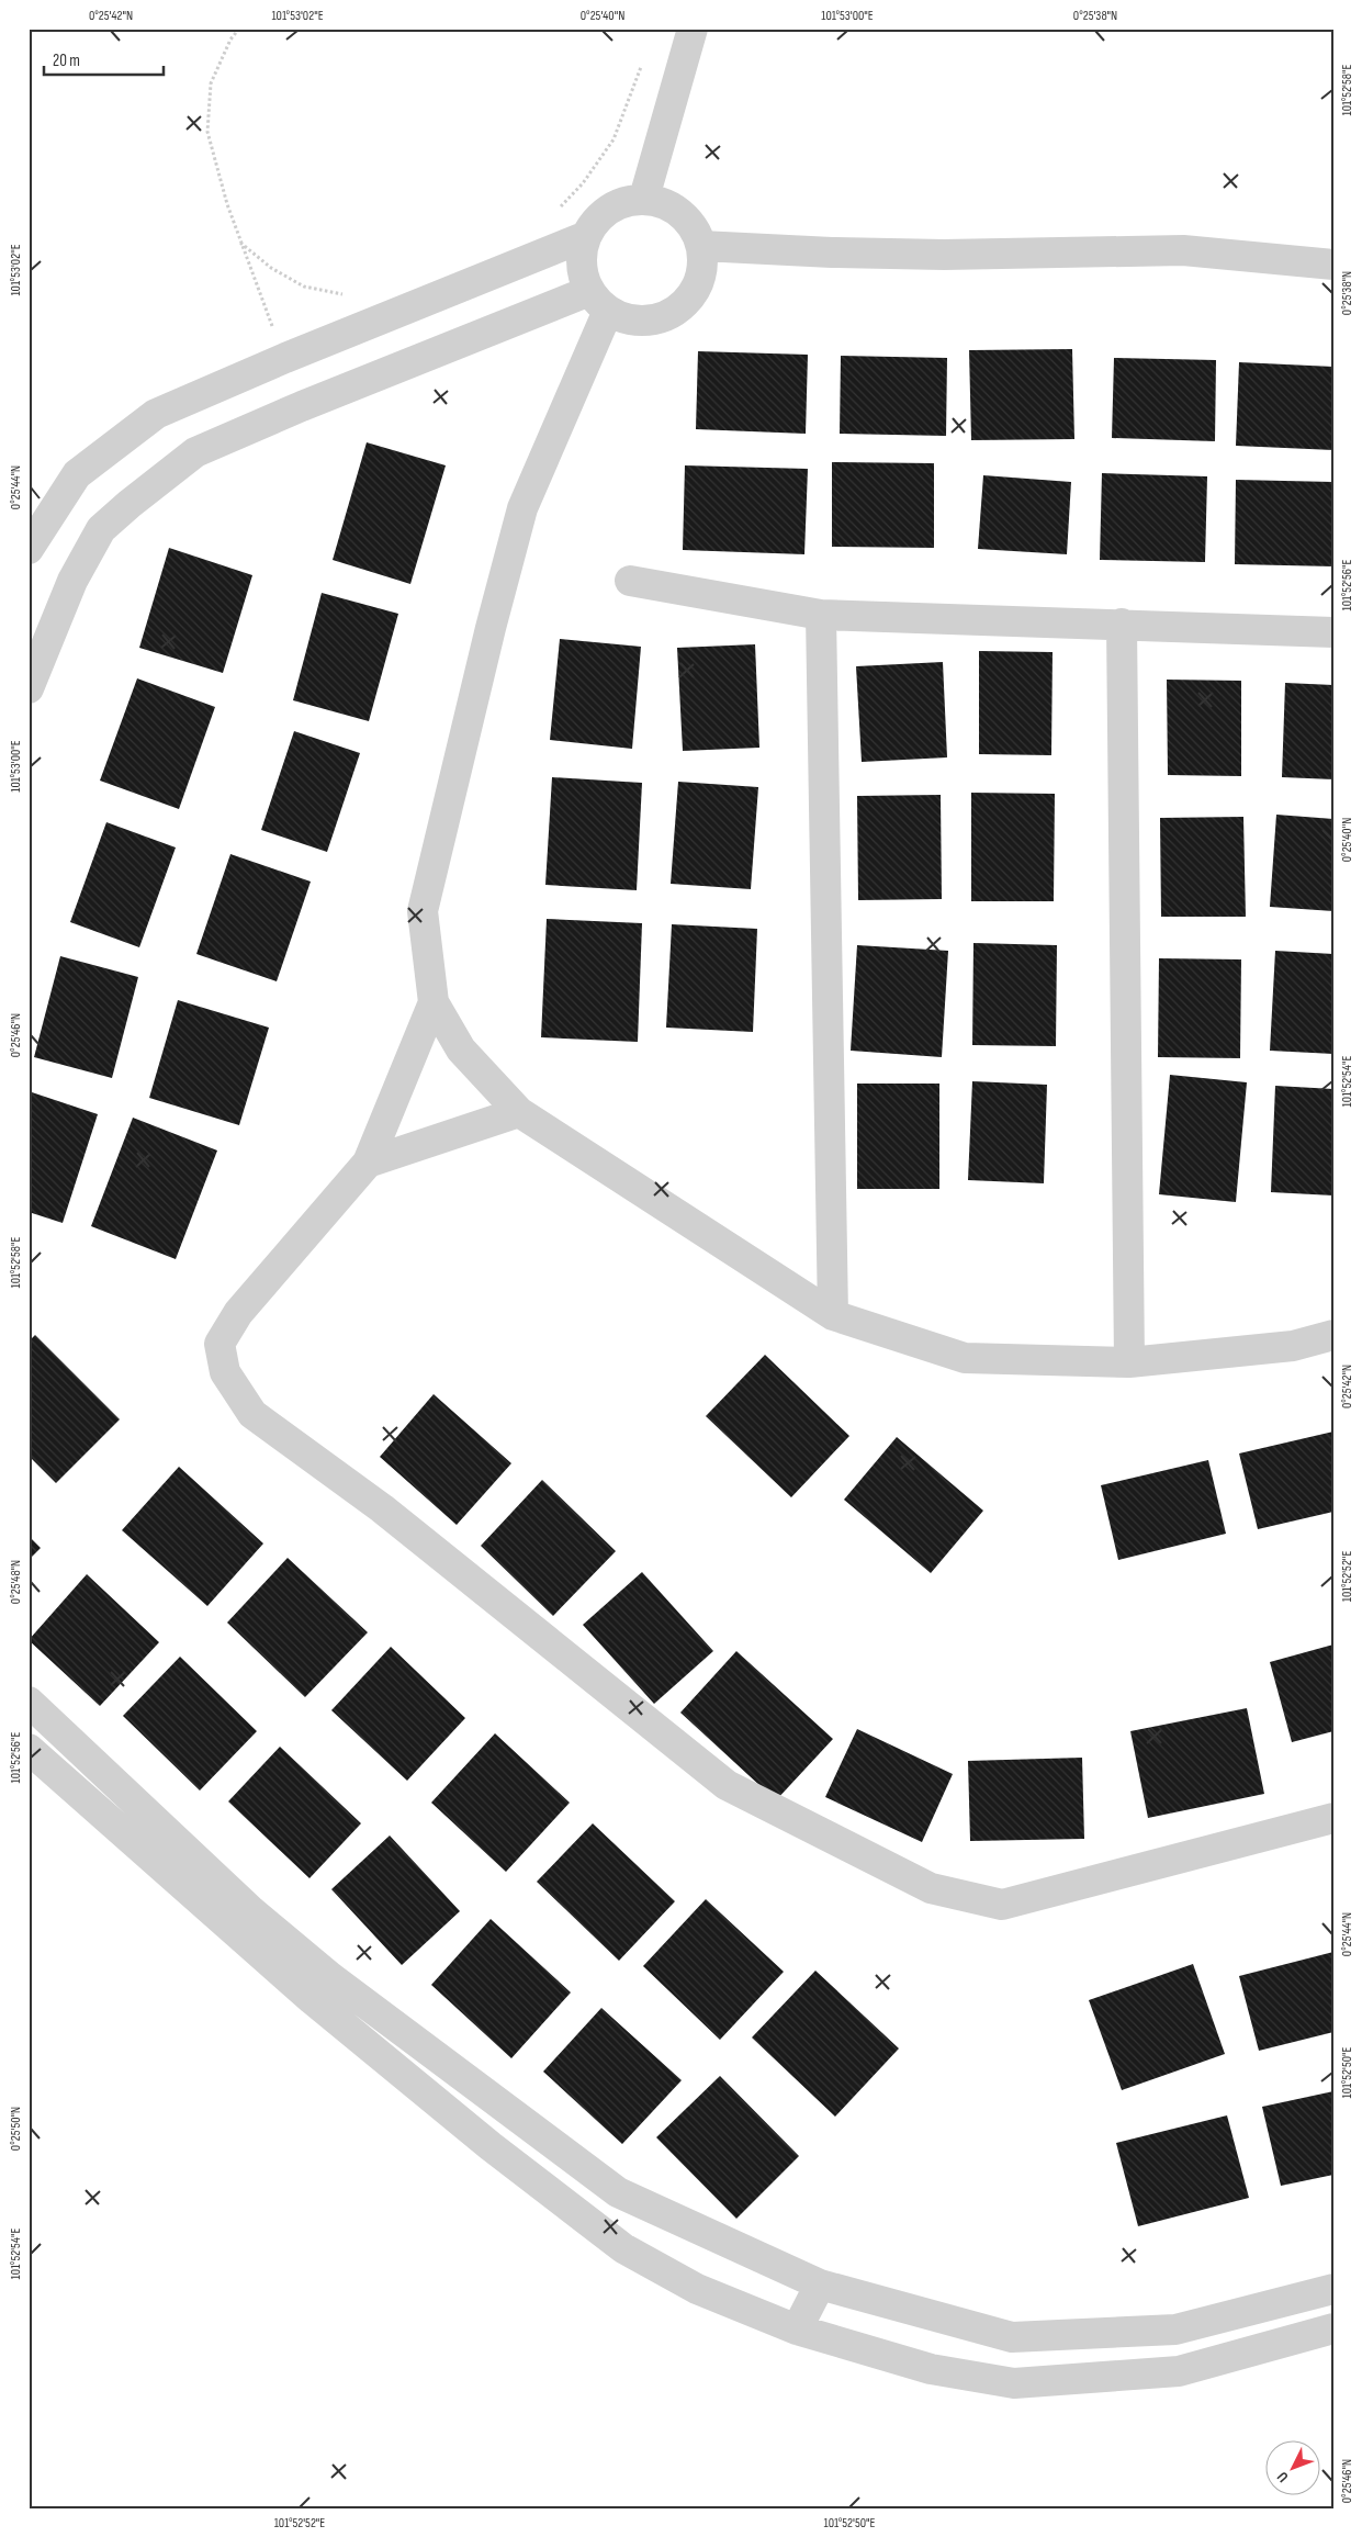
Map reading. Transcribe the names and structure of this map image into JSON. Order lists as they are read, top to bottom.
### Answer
{
  "scale_bar": "20 m",
  "north": "bottom left",
  "coordinates": [
    "0°25'42\"N",
    "101°53'02\"E",
    "0°25'40\"N",
    "101°53'00\"E",
    "0°25'38\"N",
    "101°52'58\"E",
    "0°25'44\"N",
    "101°52'56\"E",
    "0°25'46\"N",
    "101°52'54\"E",
    "101°52'52\"E",
    "0°25'48\"N",
    "101°52'50\"E",
    "0°25'50\"N"
  ]
}
